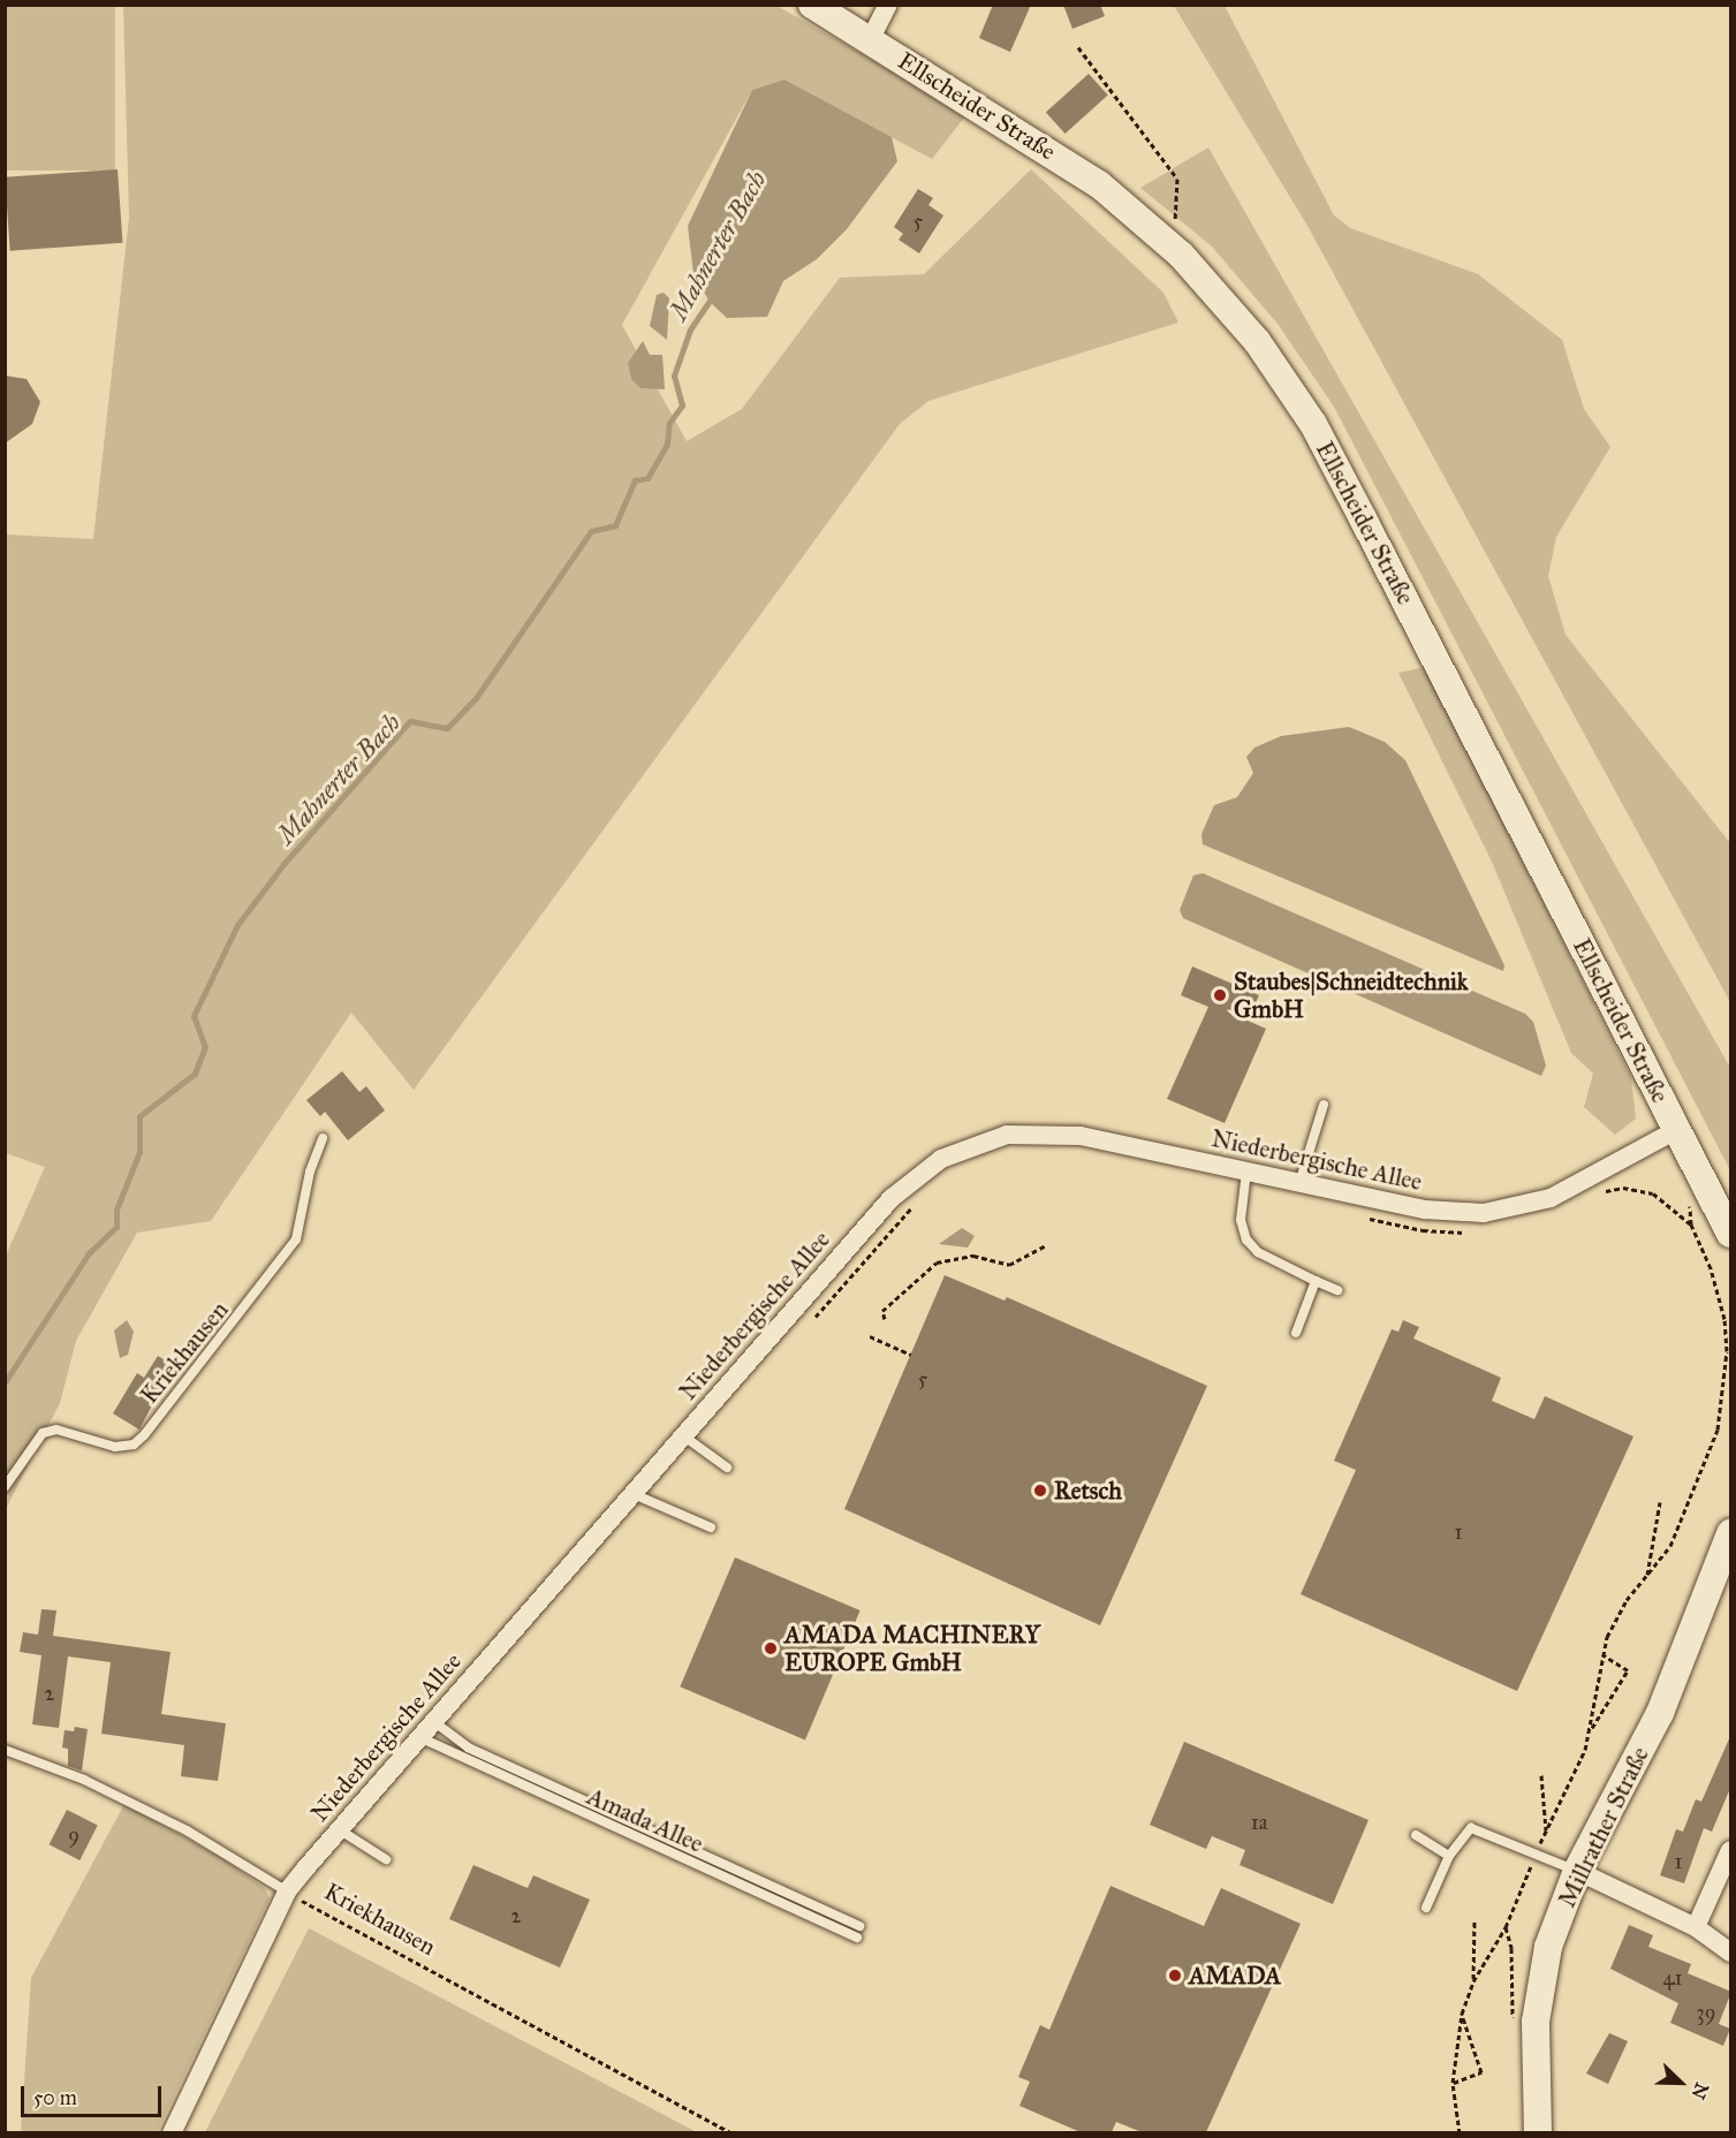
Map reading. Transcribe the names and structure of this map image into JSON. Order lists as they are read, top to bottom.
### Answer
{
  "streets": {
    "street": ["Ellscheider Straße", "Niederbergische Allee", "Millrather Straße"],
    "lane": ["Kriekhausen", "Amada Allee"]
  },
  "crossings": [
    ["Ellscheider Straße", "Niederbergische Allee"],
    ["Niederbergische Allee", "Kriekhausen"],
    ["Niederbergische Allee", "Amada Allee"]
  ],
  "water": ["Mahnerter Bach"],
  "places": [
    "Staubes|Schneidtechnik GmbH",
    "Retsch",
    "AMADA MACHINERY EUROPE GmbH",
    "AMADA"
  ],
  "house_numbers": [
    "5",
    "5",
    "1",
    "2",
    "1a",
    "9",
    "1",
    "2",
    "41",
    "39"
  ],
  "scale_bar": "50 m",
  "north": "bottom right"
}
